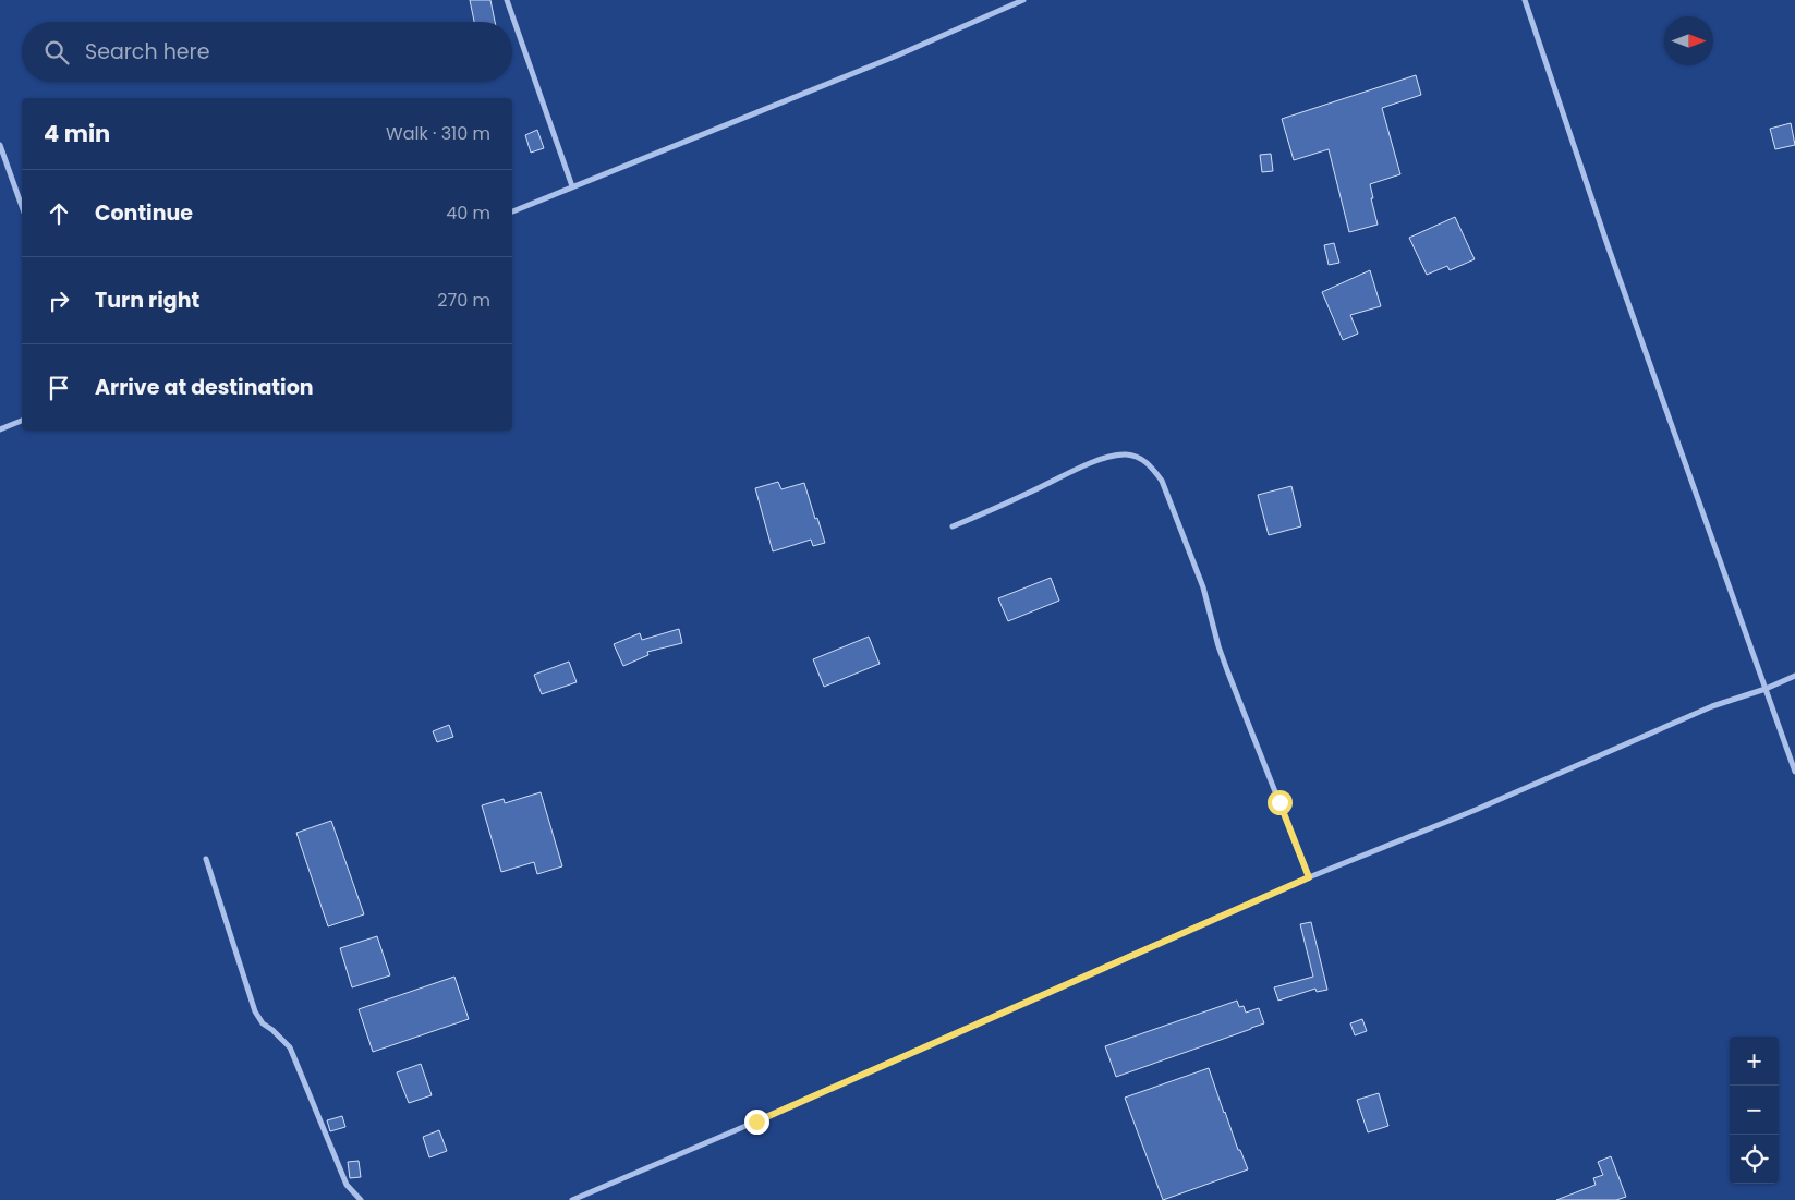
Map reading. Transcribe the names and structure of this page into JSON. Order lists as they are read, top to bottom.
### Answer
{
  "north": "right",
  "page": {
    "search": "Search here",
    "heading": ["4 min", "Walk · 310 m"],
    "list": [
      ["Continue", "40 m"],
      ["Turn right", "270 m"],
      "Arrive at destination"
    ],
    "map_buttons": ["+", "−"]
  }
}
